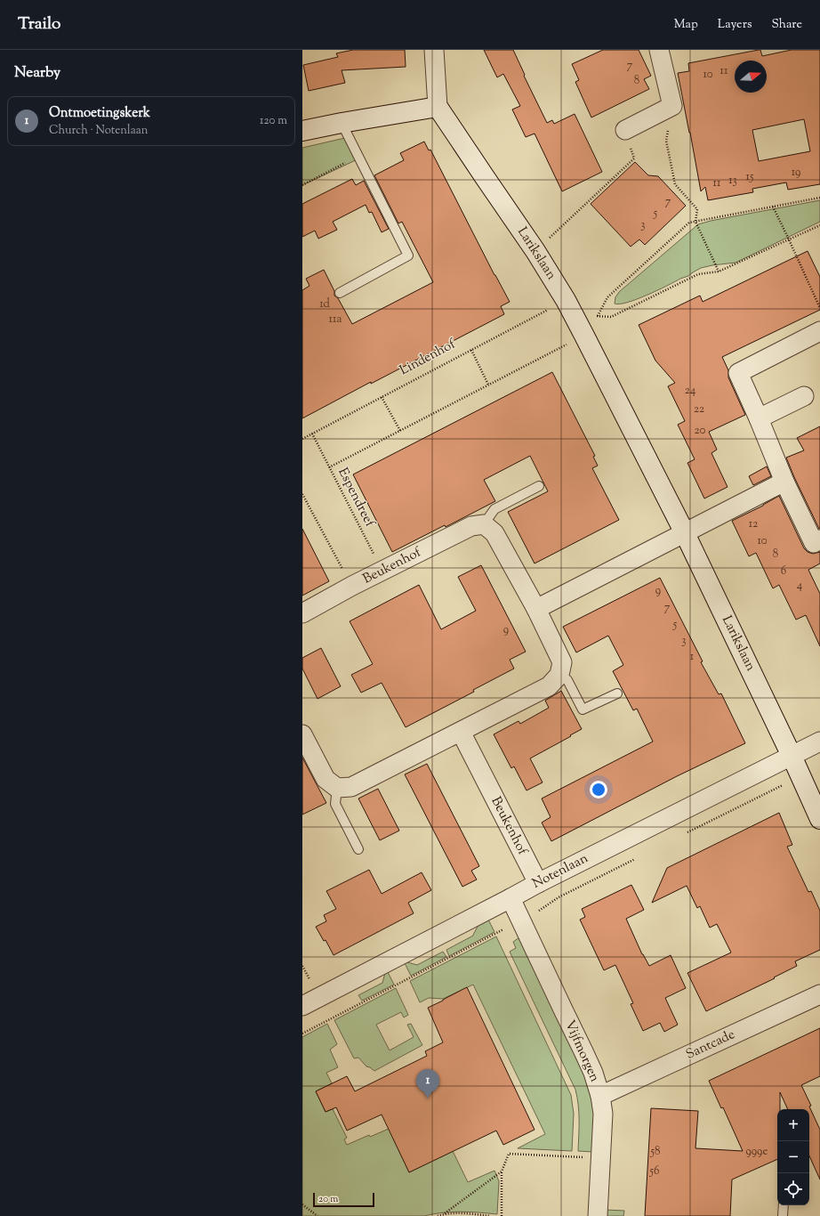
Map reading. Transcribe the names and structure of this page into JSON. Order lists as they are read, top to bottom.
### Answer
{
  "streets": {
    "street": [
      "Larikslaan",
      "Beukenhof",
      "Notenlaan",
      "Santcade",
      "Vijfmorgen"
    ],
    "path": ["Lindenhof", "Espendreef"]
  },
  "crossings": [
    ["Larikslaan", "Lindenhof"],
    ["Larikslaan", "Notenlaan"],
    ["Lindenhof", "Espendreef"],
    ["Espendreef", "Beukenhof"],
    ["Beukenhof", "Notenlaan"],
    ["Notenlaan", "Vijfmorgen"],
    ["Santcade", "Vijfmorgen"]
  ],
  "house_numbers": [
    "7",
    "11",
    "10",
    "8",
    "19",
    "15",
    "13",
    "11",
    "7",
    "5",
    "3",
    "1d",
    "11a",
    "24",
    "22",
    "20",
    "12",
    "10",
    "8",
    "6",
    "4",
    "9",
    "7",
    "5",
    "9",
    "3",
    "1",
    "58",
    "999e",
    "56"
  ],
  "scale_bar": "20 m",
  "north": "right",
  "page": {
    "header": "Trailo",
    "nav": ["Map", "Layers", "Share"],
    "heading": "Nearby",
    "list": [
      {
        "mark": "1",
        "name": "Ontmoetingskerk",
        "note": "Church · Notenlaan",
        "value": "120 m"
      }
    ],
    "pins": "1",
    "map_buttons": ["+", "−"],
    "scale": "20 m"
  }
}
